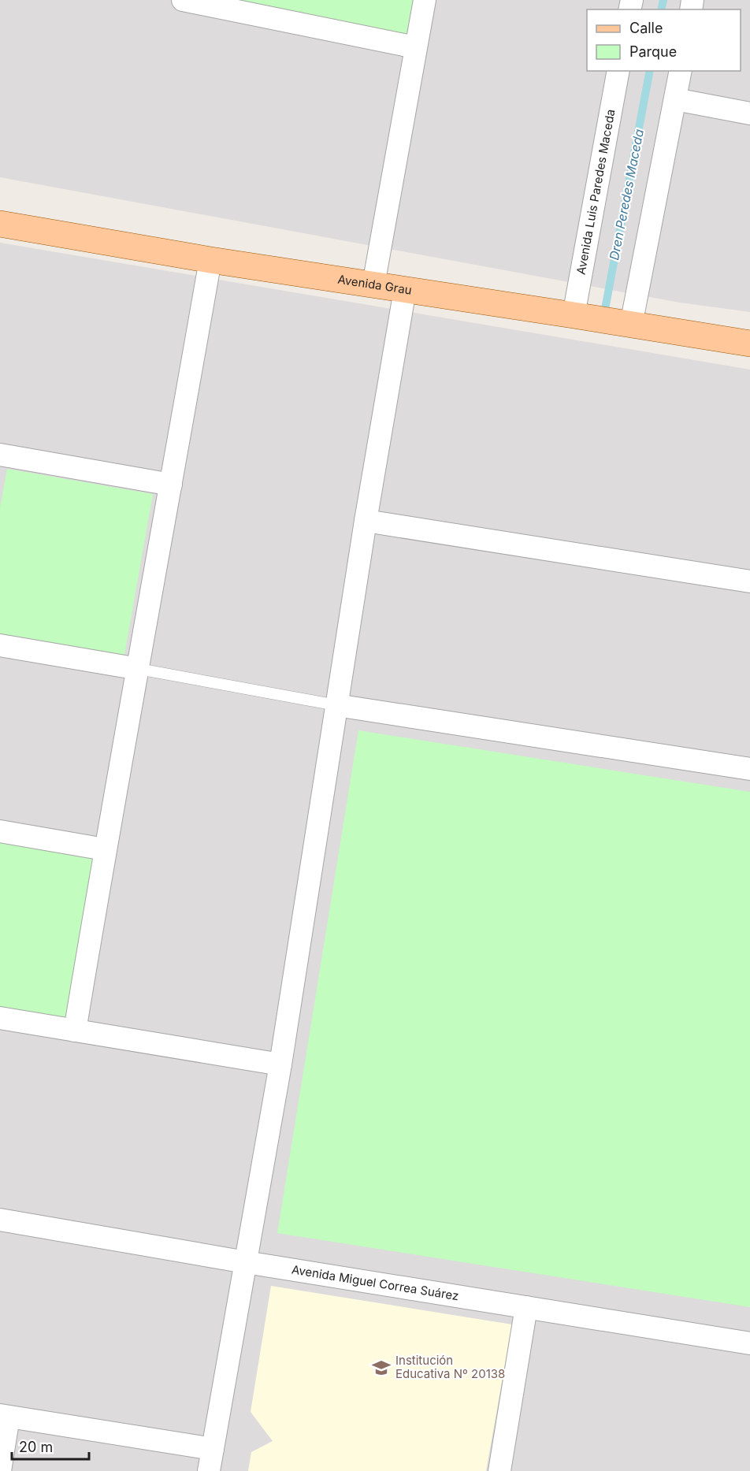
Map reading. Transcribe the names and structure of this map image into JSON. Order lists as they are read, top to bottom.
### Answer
{
  "streets": {
    "main road": ["Avenida Grau"],
    "street": ["Avenida Luis Paredes Maceda", "Avenida Miguel Correa Suárez"]
  },
  "crossings": [
    ["Avenida Luis Paredes Maceda", "Avenida Grau"]
  ],
  "water": ["Dren Peredes Maceda"],
  "places": {
    "school or university": ["Institución Educativa Nº 20138"]
  },
  "legend": ["Calle", "Parque"],
  "scale_bar": "20 m"
}
